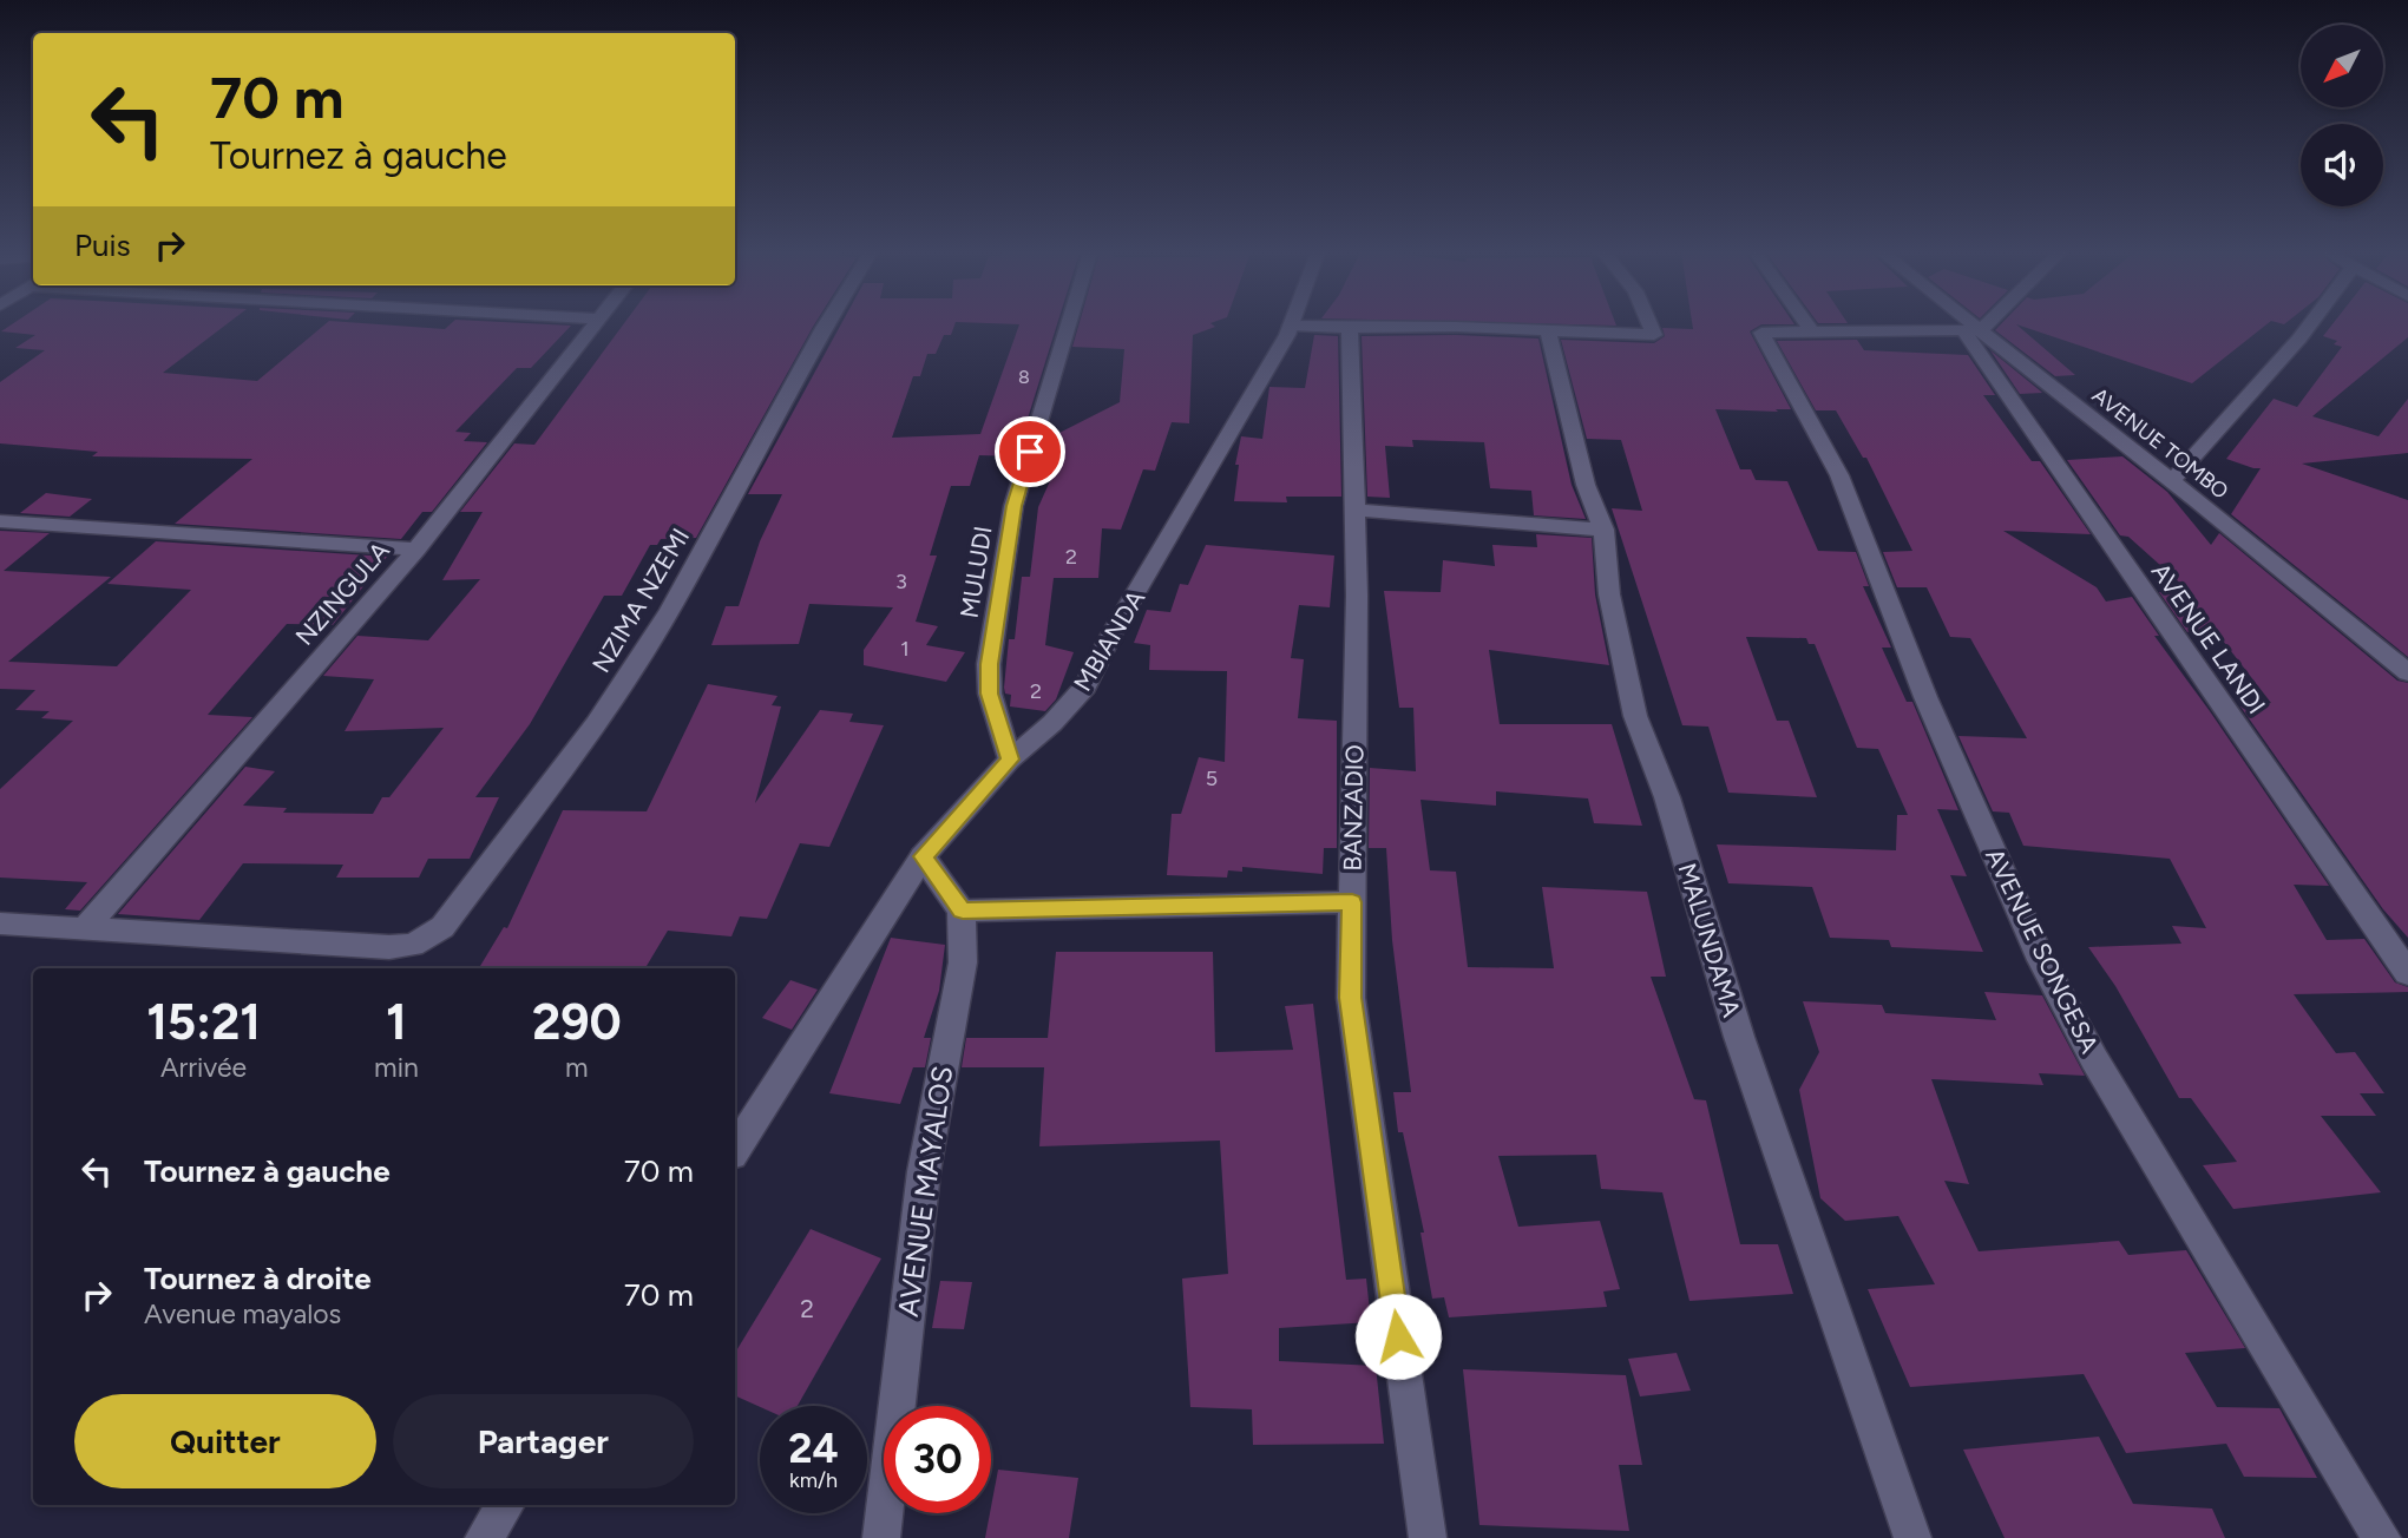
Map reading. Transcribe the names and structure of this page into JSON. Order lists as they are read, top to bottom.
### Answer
{
  "streets": {
    "street": [
      "AVENUE TOMBO",
      "MULUDI",
      "NZINGULA",
      "NZIMA NZEMI",
      "AVENUE LANDI",
      "MBIANDA",
      "BANZADIO",
      "MALUNDAMA",
      "AVENUE SONGESA",
      "AVENUE MAYALOS"
    ]
  },
  "crossings": [
    ["AVENUE TOMBO", "AVENUE LANDI"],
    ["MULUDI", "MBIANDA"],
    ["NZINGULA", "NZIMA NZEMI"]
  ],
  "house_numbers": [
    "8",
    "2",
    "3",
    "1",
    "2",
    "5",
    "2"
  ],
  "north": "bottom left",
  "page": {
    "turn": ["70 m", "Tournez à gauche"],
    "then": "Puis",
    "eta": [
      "15:21",
      "Arrivée",
      "1",
      "min",
      "290",
      "m"
    ],
    "list": [
      {
        "name": "Tournez à gauche",
        "value": "70 m"
      },
      {
        "name": "Tournez à droite",
        "note": "Avenue mayalos",
        "value": "70 m"
      }
    ],
    "buttons": ["Quitter", "Partager"],
    "speed": "24 km/h",
    "limit": "30"
  }
}
